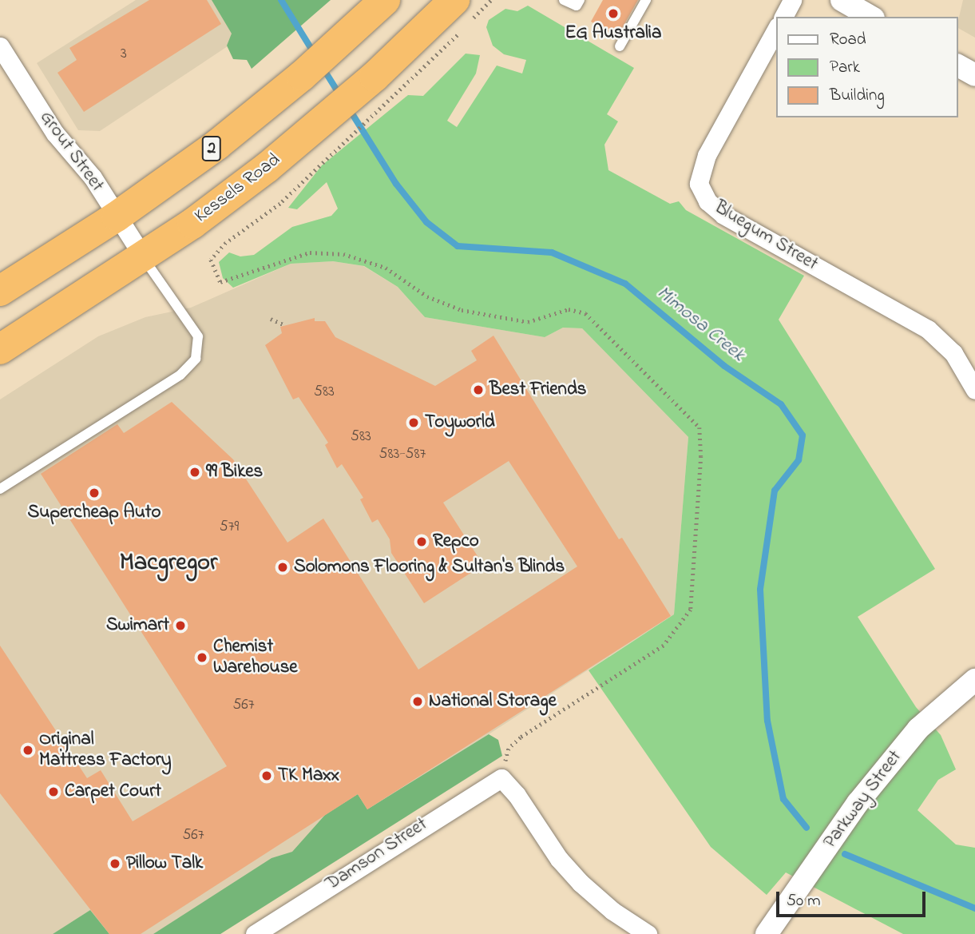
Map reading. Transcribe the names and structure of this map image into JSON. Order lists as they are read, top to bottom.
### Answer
{
  "streets": {
    "highway": ["2", "Kessels Road"],
    "street": [
      "Grout Street",
      "Bluegum Street",
      "Parkway Street",
      "Damson Street"
    ]
  },
  "crossings": [
    ["2", "Grout Street"],
    ["Grout Street", "Kessels Road"]
  ],
  "districts": ["Macgregor"],
  "water": ["Mimosa Creek"],
  "places": [
    "EG Australia",
    "Best Friends",
    "Toyworld",
    "99 Bikes",
    "Supercheap Auto",
    "Repco",
    "Solomons Flooring & Sultan's Blinds",
    "Swimart",
    "Chemist Warehouse",
    "National Storage",
    "Original Mattress Factory",
    "TK Maxx",
    "Carpet Court",
    "Pillow Talk"
  ],
  "house_numbers": [
    "3",
    "583",
    "583",
    "583-587",
    "579",
    "567",
    "567"
  ],
  "legend": ["Road", "Park", "Building"],
  "scale_bar": "50 m"
}
